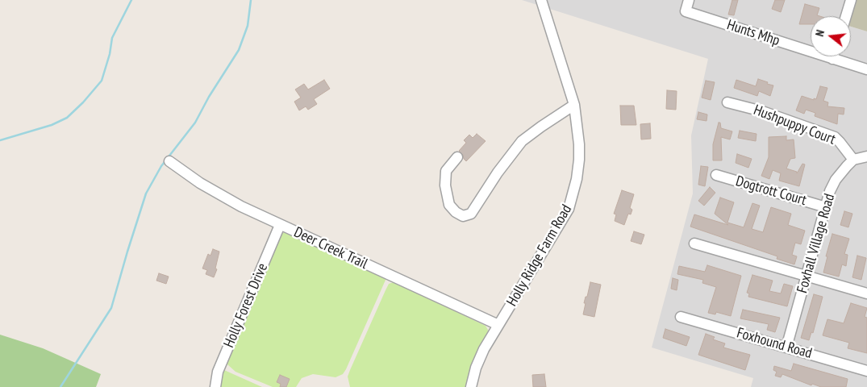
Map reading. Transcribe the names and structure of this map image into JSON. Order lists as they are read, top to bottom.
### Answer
{
  "streets": {
    "street": [
      "Hunts Mhp",
      "Hushpuppy Court",
      "Dogtrott Court",
      "Foxhall Village Road",
      "Deer Creek Trail",
      "Holly Ridge Farm Road",
      "Holly Forest Drive",
      "Foxhound Road"
    ]
  },
  "crossings": [
    ["Hushpuppy Court", "Foxhall Village Road"],
    ["Dogtrott Court", "Foxhall Village Road"],
    ["Foxhall Village Road", "Foxhound Road"],
    ["Deer Creek Trail", "Holly Ridge Farm Road"],
    ["Deer Creek Trail", "Holly Forest Drive"]
  ],
  "north": "left"
}
